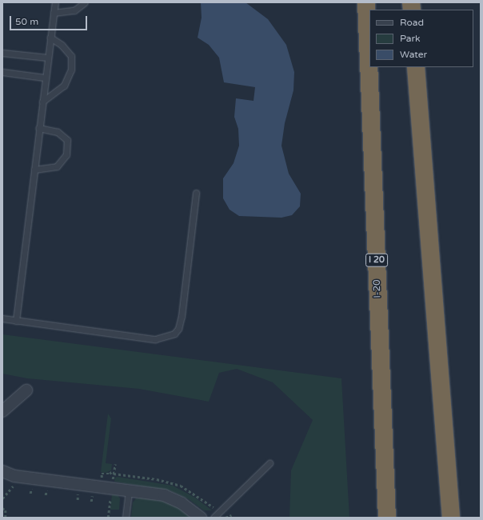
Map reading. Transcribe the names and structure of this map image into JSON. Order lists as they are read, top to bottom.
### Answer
{
  "streets": {
    "highway": ["I 20", "I-20"]
  },
  "legend": ["Road", "Park", "Water"],
  "scale_bar": "50 m"
}
